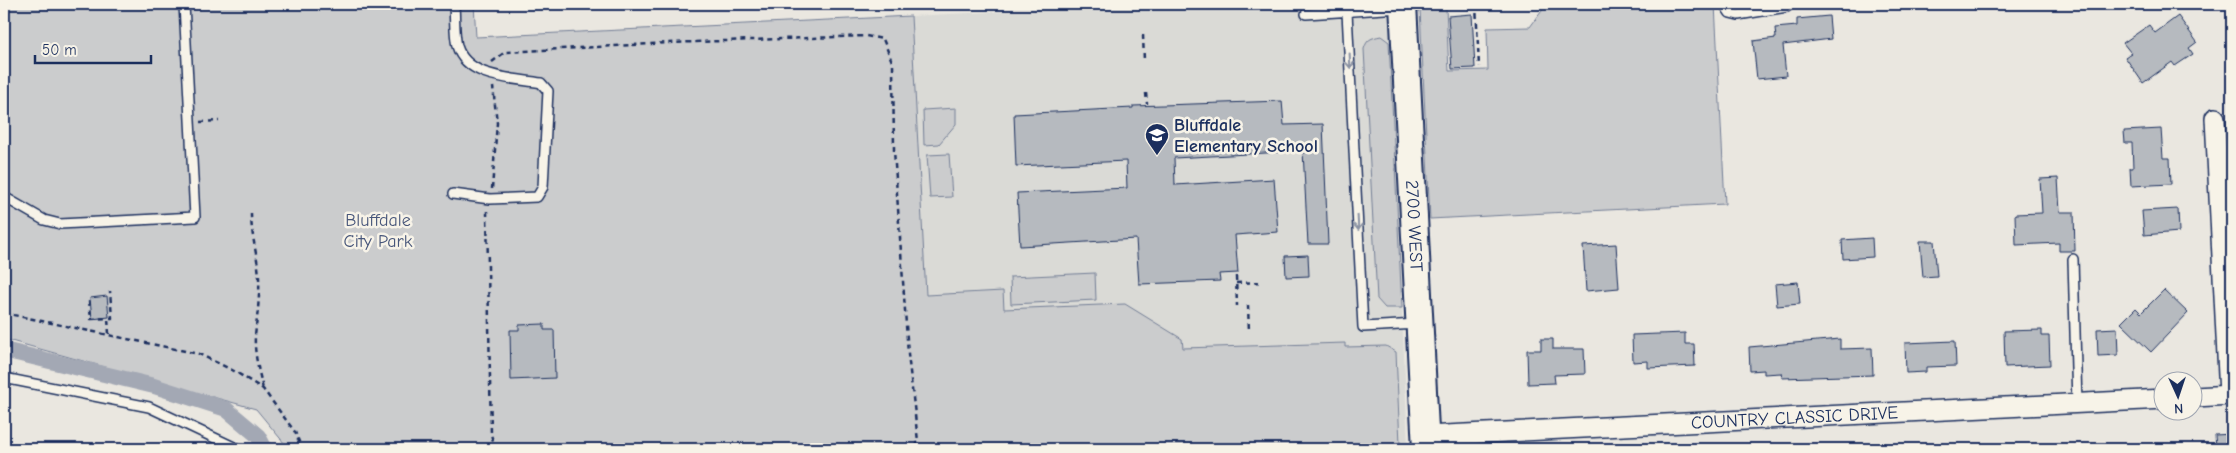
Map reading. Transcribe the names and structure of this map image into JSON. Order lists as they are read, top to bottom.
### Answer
{
  "streets": {
    "main road": ["2700 WEST"],
    "street": ["COUNTRY CLASSIC DRIVE"]
  },
  "crossings": [
    ["2700 WEST", "COUNTRY CLASSIC DRIVE"]
  ],
  "parks": ["Bluffdale City Park"],
  "places": {
    "school or university": ["Bluffdale Elementary School"]
  },
  "scale_bar": "50 m",
  "north": "bottom"
}
